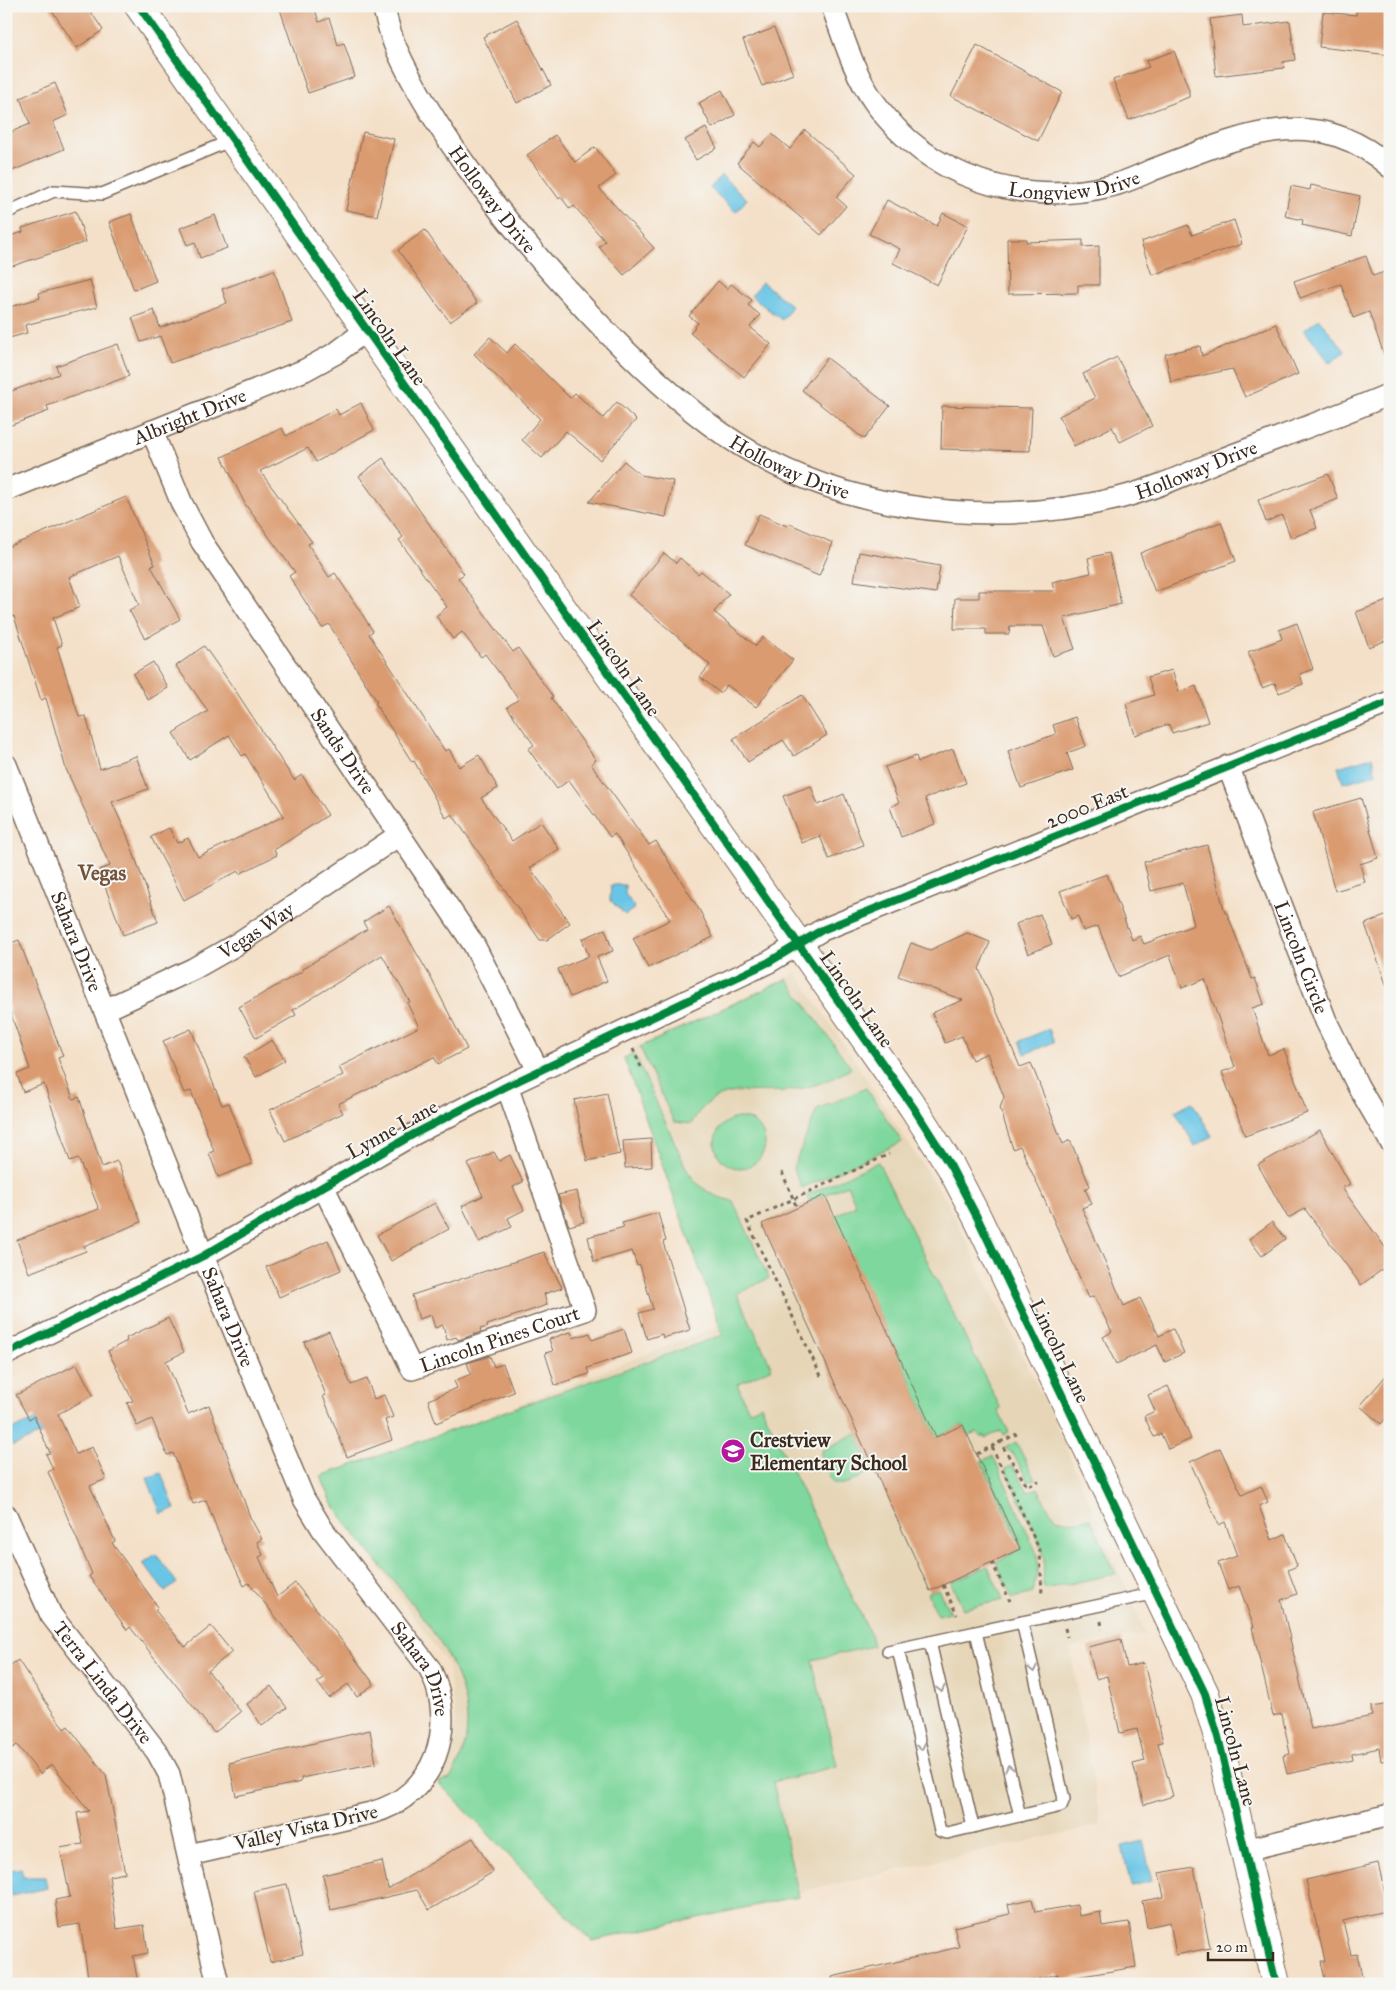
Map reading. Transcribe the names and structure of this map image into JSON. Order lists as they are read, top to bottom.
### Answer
{
  "streets": {
    "street": [
      "Longview Drive",
      "Holloway Drive",
      "Lincoln Lane",
      "Albright Drive",
      "Sands Drive",
      "2000 East",
      "Vegas Way",
      "Sahara Drive",
      "Lincoln Circle",
      "Lynne Lane",
      "Lincoln Pines Court",
      "Terra Linda Drive",
      "Valley Vista Drive"
    ]
  },
  "crossings": [
    ["Lincoln Lane", "Albright Drive"],
    ["Lincoln Lane", "2000 East"],
    ["Lincoln Lane", "Lynne Lane"],
    ["Albright Drive", "Sands Drive"],
    ["Sands Drive", "Vegas Way"],
    ["Sands Drive", "Lynne Lane"],
    ["2000 East", "Lincoln Circle"],
    ["2000 East", "Lynne Lane"],
    ["Vegas Way", "Sahara Drive"],
    ["Sahara Drive", "Lynne Lane"],
    ["Sahara Drive", "Valley Vista Drive"],
    ["Lynne Lane", "Lincoln Pines Court"],
    ["Terra Linda Drive", "Valley Vista Drive"]
  ],
  "districts": ["Vegas"],
  "places": {
    "school or university": ["Crestview Elementary School"]
  },
  "scale_bar": "20 m"
}
